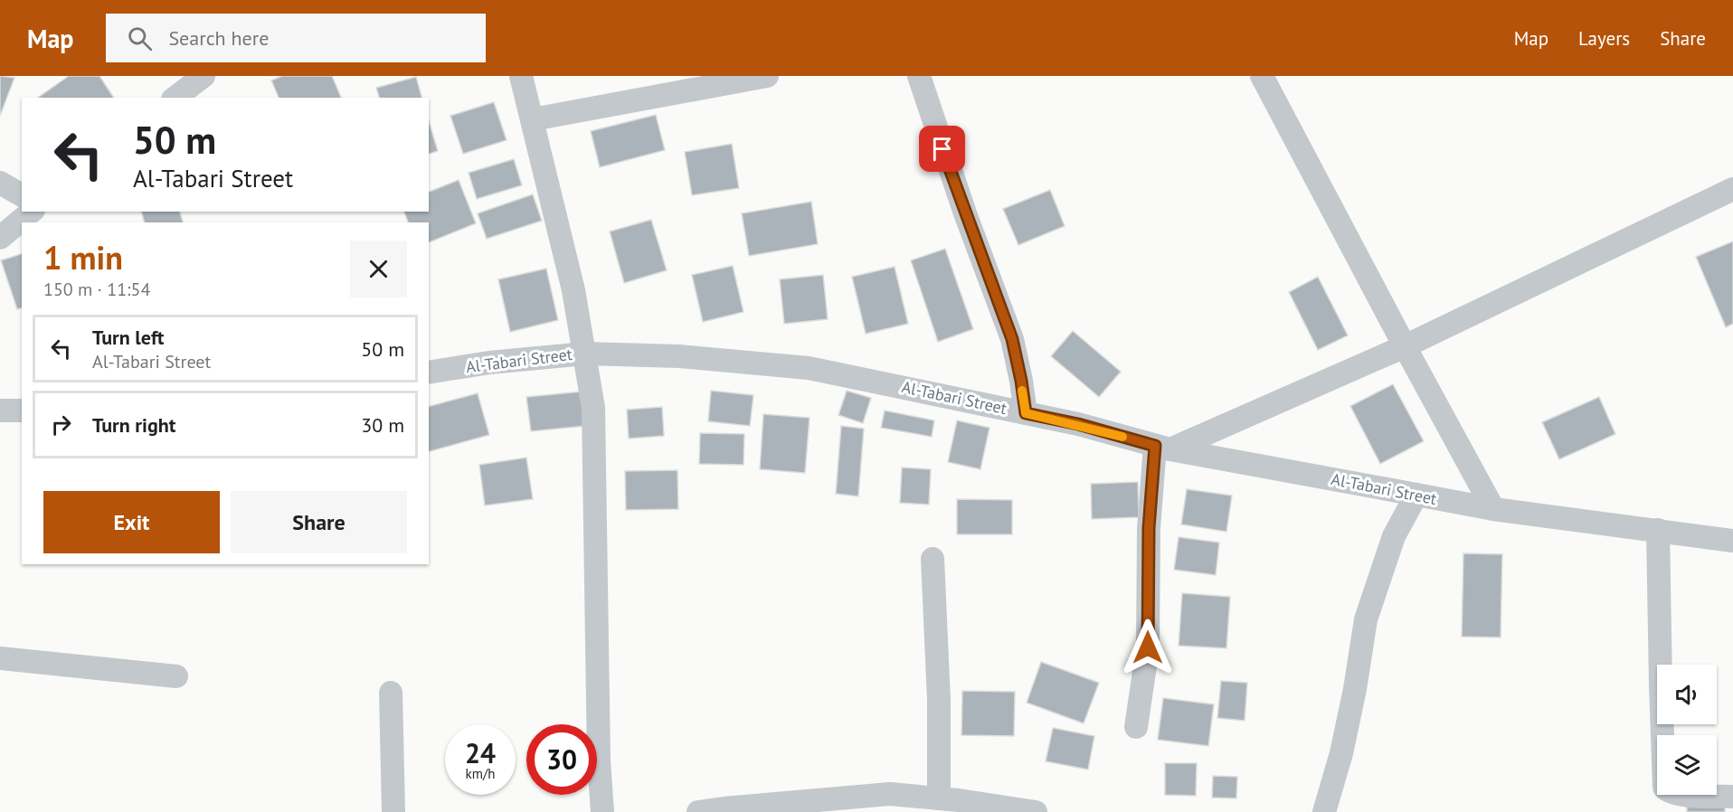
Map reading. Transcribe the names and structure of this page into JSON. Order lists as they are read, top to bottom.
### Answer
{
  "streets": {
    "street": ["Al-Tabari Street"]
  },
  "page": {
    "header": "Map",
    "search": "Search here",
    "nav": ["Map", "Layers", "Share"],
    "turn": ["50 m", "Al-Tabari Street"],
    "heading": ["1 min", "150 m · 11:54"],
    "list": [
      {
        "name": "Turn left",
        "note": "Al-Tabari Street",
        "value": "50 m"
      },
      {
        "name": "Turn right",
        "value": "30 m"
      }
    ],
    "buttons": ["Exit", "Share"],
    "speed": "24 km/h",
    "limit": "30"
  }
}
